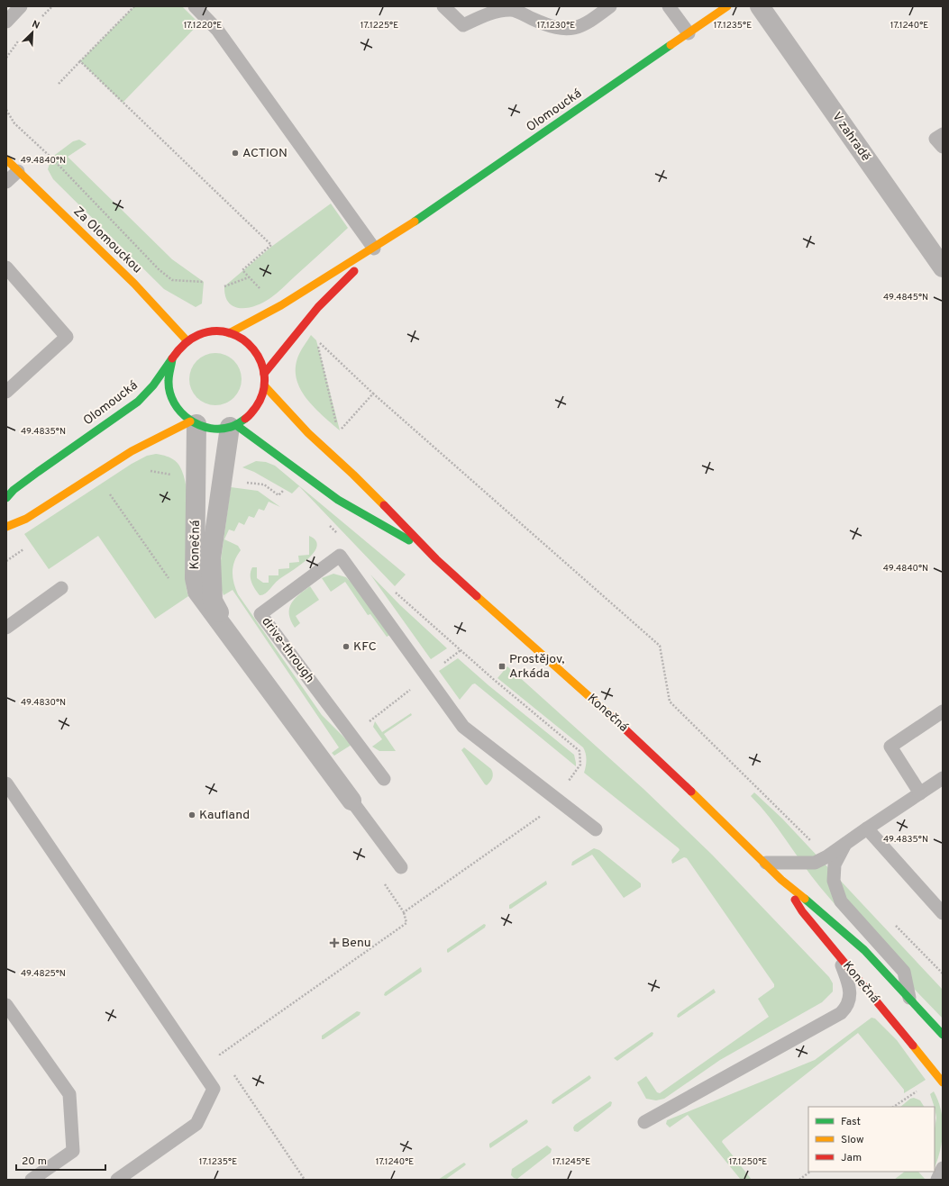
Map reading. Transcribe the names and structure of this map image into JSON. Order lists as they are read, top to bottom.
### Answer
{
  "streets": {
    "main road": ["Olomoucká", "Za Olomouckou", "Konečná"],
    "street": ["V zahradě"],
    "lane": ["drive-through"]
  },
  "crossings": [
    ["Olomoucká", "Za Olomouckou"],
    ["Olomoucká", "Konečná"],
    ["Za Olomouckou", "Konečná"]
  ],
  "places": {
    "other": ["ACTION", "KFC", "Kaufland"],
    "transit": ["Prostějov, Arkáda"],
    "health": ["Benu"]
  },
  "legend": ["Fast", "Slow", "Jam"],
  "scale_bar": "20 m",
  "north": "top right",
  "coordinates": [
    "17.1220°E",
    "17.1225°E",
    "17.1230°E",
    "17.1235°E",
    "17.1240°E",
    "49.4840°N",
    "49.4845°N",
    "49.4835°N",
    "49.4830°N",
    "49.4825°N",
    "17.1245°E",
    "17.1250°E"
  ]
}
